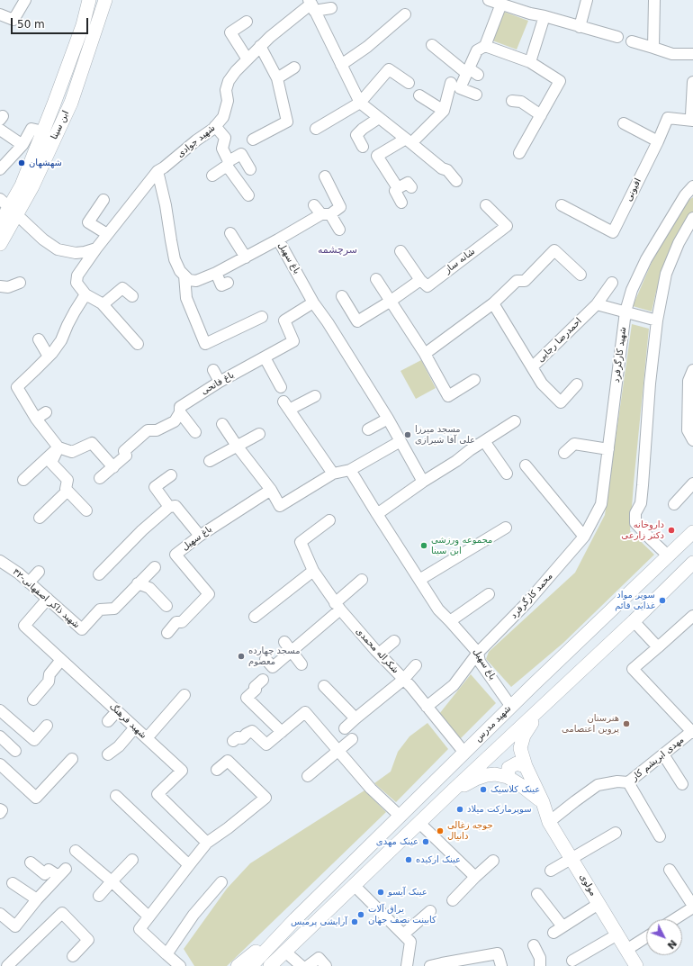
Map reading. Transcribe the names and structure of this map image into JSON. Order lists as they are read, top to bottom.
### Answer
{
  "streets": {
    "main road": ["ابن سینا", "شهید مدرس", "مولوی"],
    "street": [
      "شهید جوادی",
      "افیونی",
      "باغ سهیل",
      "شانه ساز",
      "احمدرضا رجایی",
      "شهید کارگرفرد",
      "باغ فاتحی",
      "محمد کارگرفرد",
      "۳۲-شهید ذاکر اصفهانی",
      "شکراله محمدی",
      "شهید فرهنگ",
      "مهدی ابریشم کار"
    ]
  },
  "crossings": [
    ["باغ سهیل", "باغ فاتحی"],
    ["باغ سهیل", "محمد کارگرفرد"],
    ["باغ سهیل", "شهید مدرس"],
    ["شهید کارگرفرد", "محمد کارگرفرد"],
    ["محمد کارگرفرد", "شکراله محمدی"],
    ["۳۲-شهید ذاکر اصفهانی", "شهید فرهنگ"],
    ["شکراله محمدی", "شهید مدرس"],
    ["مهدی ابریشم کار", "مولوی"]
  ],
  "districts": ["سرچشمه"],
  "places": [
    "شهشهان",
    "مسجد میرزا علی آقا شیرازی",
    "داروخانه دکتر زارعی",
    "مجموعه ورزشی ابن سینا",
    "سوپر مواد غذایی قائم",
    "مسجد چهارده معصوم",
    "هنرستان پروین اعتصامی",
    "عینک کلاسیک",
    "سوپرمارکت میلاد",
    "جوجه زغالی دانیال",
    "عینک مهدی",
    "عینک ارکیده",
    "عینک آیسو",
    "یراق آلات کابینت نصف جهان",
    "آرایشی پرمیس"
  ],
  "scale_bar": "50 m",
  "north": "bottom right"
}
